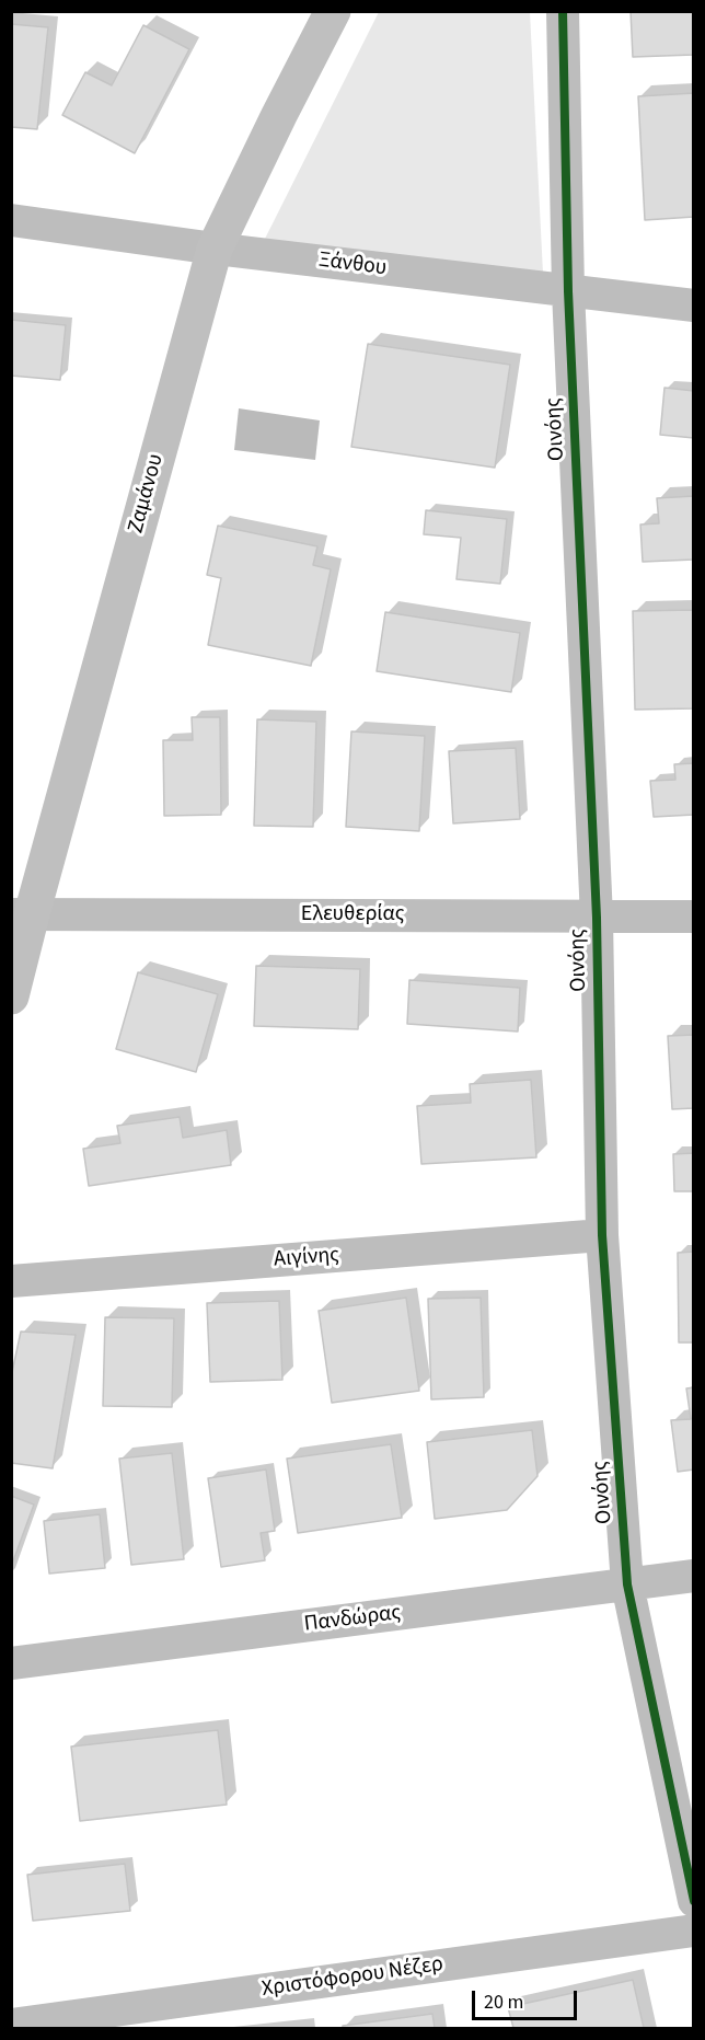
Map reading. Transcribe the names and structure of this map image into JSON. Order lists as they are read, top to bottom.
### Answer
{
  "streets": {
    "street": [
      "Ξάνθου",
      "Οινόης",
      "Ζαμάνου",
      "Ελευθερίας",
      "Αιγίνης",
      "Πανδώρας",
      "Χριστόφορου Νέζερ"
    ]
  },
  "crossings": [
    ["Ξάνθου", "Οινόης"],
    ["Ξάνθου", "Ζαμάνου"],
    ["Οινόης", "Ελευθερίας"],
    ["Οινόης", "Αιγίνης"],
    ["Οινόης", "Πανδώρας"],
    ["Ζαμάνου", "Ελευθερίας"]
  ],
  "scale_bar": "20 m"
}
